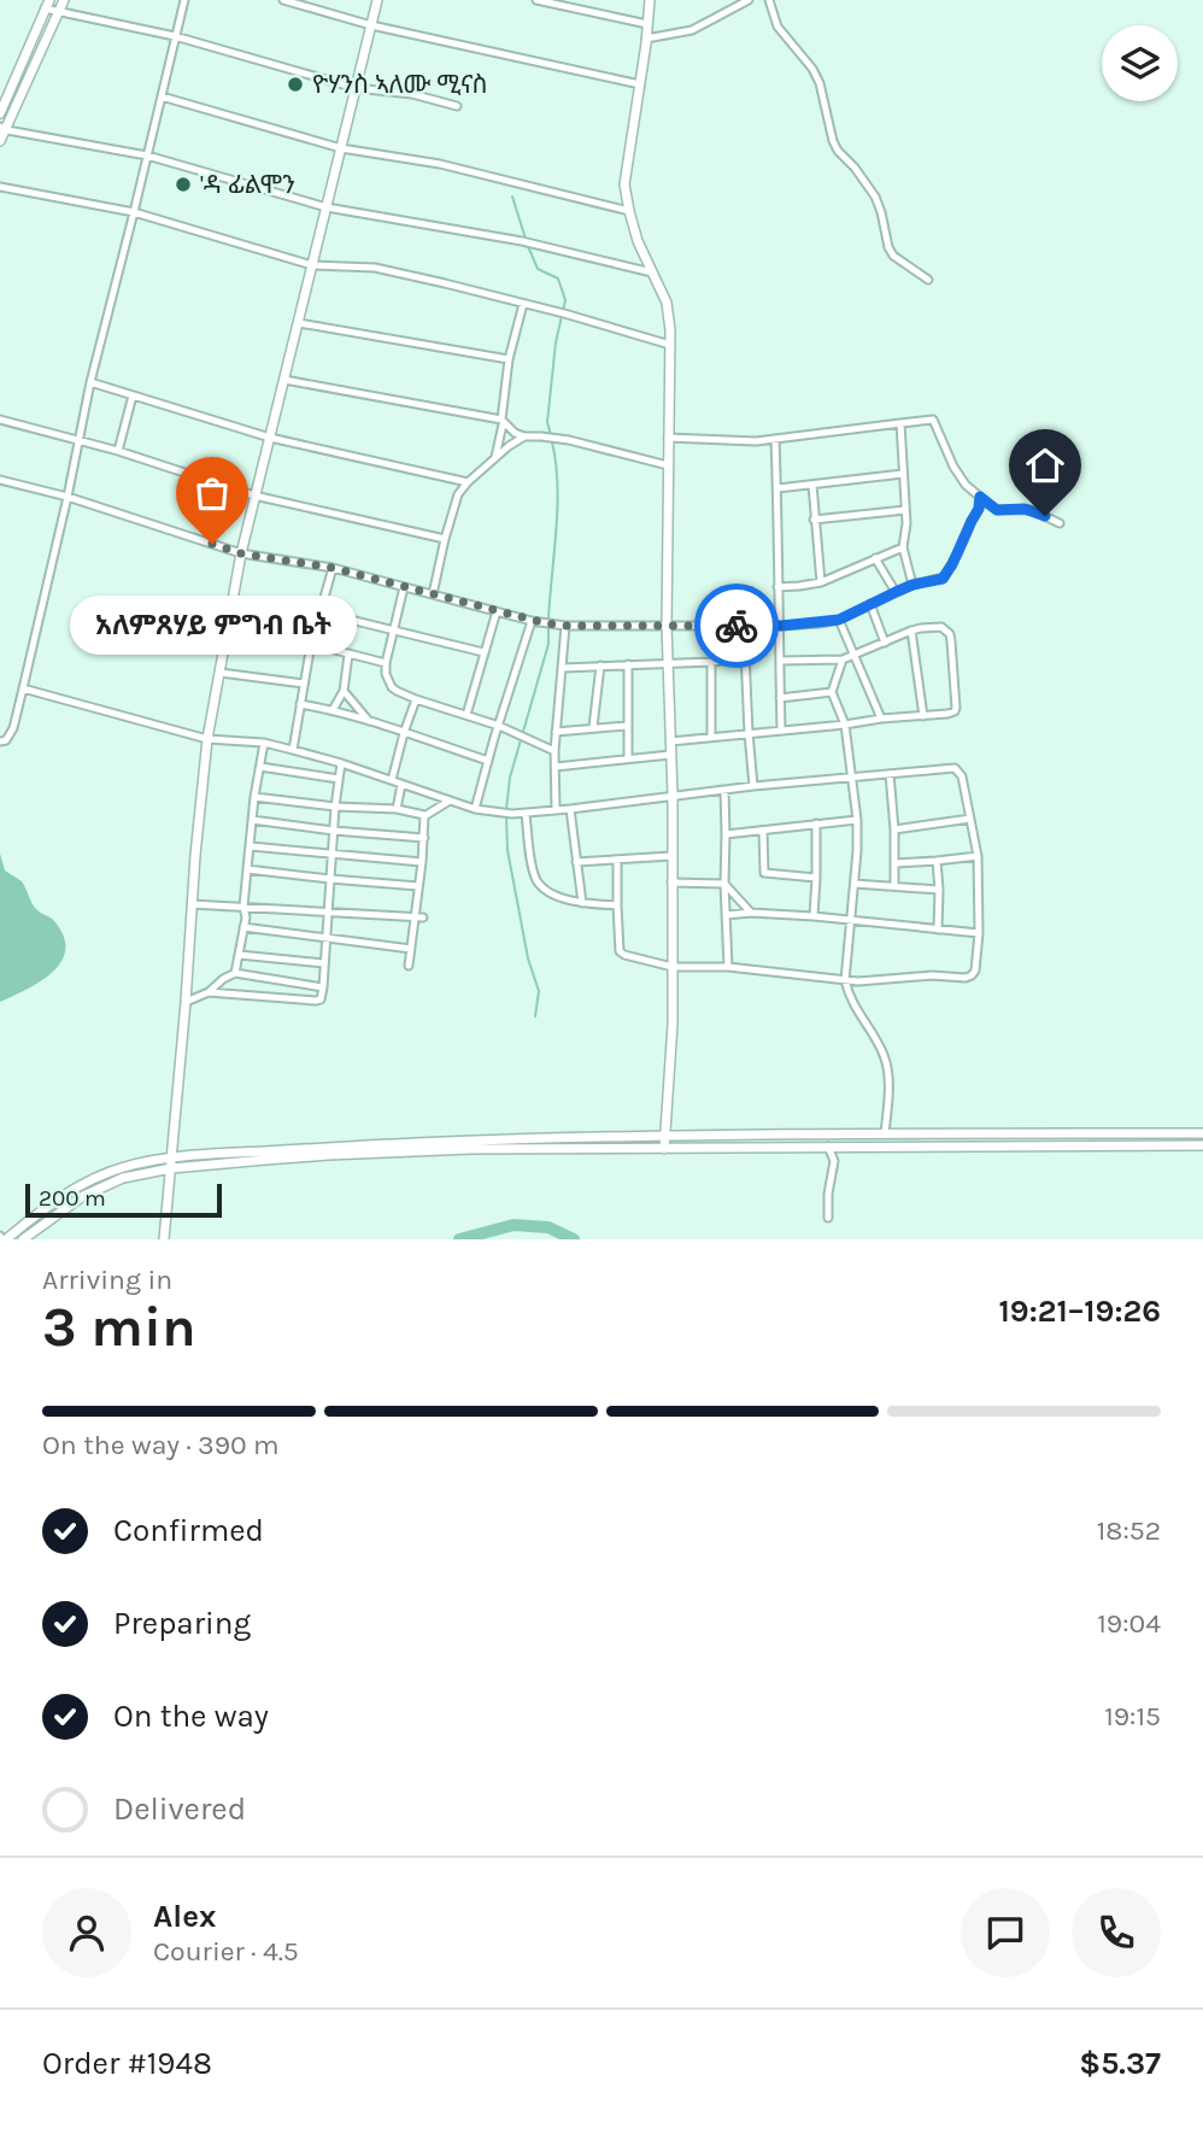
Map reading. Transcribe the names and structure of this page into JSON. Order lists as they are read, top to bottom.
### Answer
{
  "places": ["ዮሃንስ ኣለሙ ሚናስ", "'ዳ ፊልሞን", "አለምጸሃይ ምግብ ቤት"],
  "scale_bar": "200 m",
  "page": {
    "bubble": "አለምጸሃይ ምግብ ቤት",
    "scale": "200 m",
    "heading": ["3 min", "Arriving in", "19:21–19:26"],
    "panel": [
      "Alex",
      "Courier · 4.5",
      "Order #1948",
      "$5.37"
    ],
    "bar": "On the way · 390 m",
    "list": [
      ["Confirmed", "18:52"],
      ["Preparing", "19:04"],
      ["On the way", "19:15"],
      "Delivered"
    ]
  }
}
